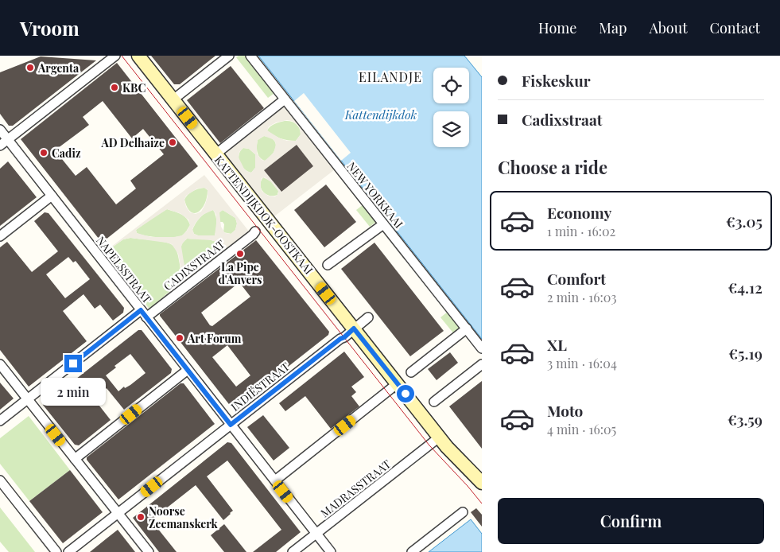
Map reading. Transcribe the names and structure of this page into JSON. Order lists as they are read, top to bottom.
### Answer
{
  "streets": {
    "street": [
      "NEW YORKKAAI",
      "KATTENDIJKDOK-OOSTKAAI",
      "CADIXSTRAAT",
      "NAPELSSTRAAT",
      "INDIËSTRAAT",
      "MADRASSTRAAT"
    ]
  },
  "crossings": [
    ["KATTENDIJKDOK-OOSTKAAI", "INDIËSTRAAT"],
    ["KATTENDIJKDOK-OOSTKAAI", "MADRASSTRAAT"],
    ["CADIXSTRAAT", "NAPELSSTRAAT"],
    ["NAPELSSTRAAT", "INDIËSTRAAT"],
    ["NAPELSSTRAAT", "MADRASSTRAAT"]
  ],
  "districts": ["EILANDJE"],
  "water": ["Kattendijkdok"],
  "places": [
    "Argenta",
    "KBC",
    "AD Delhaize",
    "Cadiz",
    "La Pipe d'Anvers",
    "Art Forum",
    "Noorse Zeemanskerk"
  ],
  "page": {
    "header": "Vroom",
    "nav": [
      "Home",
      "Map",
      "About",
      "Contact"
    ],
    "banner": ["Fiskeskur", "Cadixstraat"],
    "heading": "Choose a ride",
    "list": [
      {
        "name": "Economy",
        "note": "1 min · 16:02",
        "value": "€3.05"
      },
      {
        "name": "Comfort",
        "note": "2 min · 16:03",
        "value": "€4.12"
      },
      {
        "name": "XL",
        "note": "3 min · 16:04",
        "value": "€5.19"
      },
      {
        "name": "Moto",
        "note": "4 min · 16:05",
        "value": "€3.59"
      }
    ],
    "bubble": "2 min",
    "buttons": "Confirm"
  }
}
